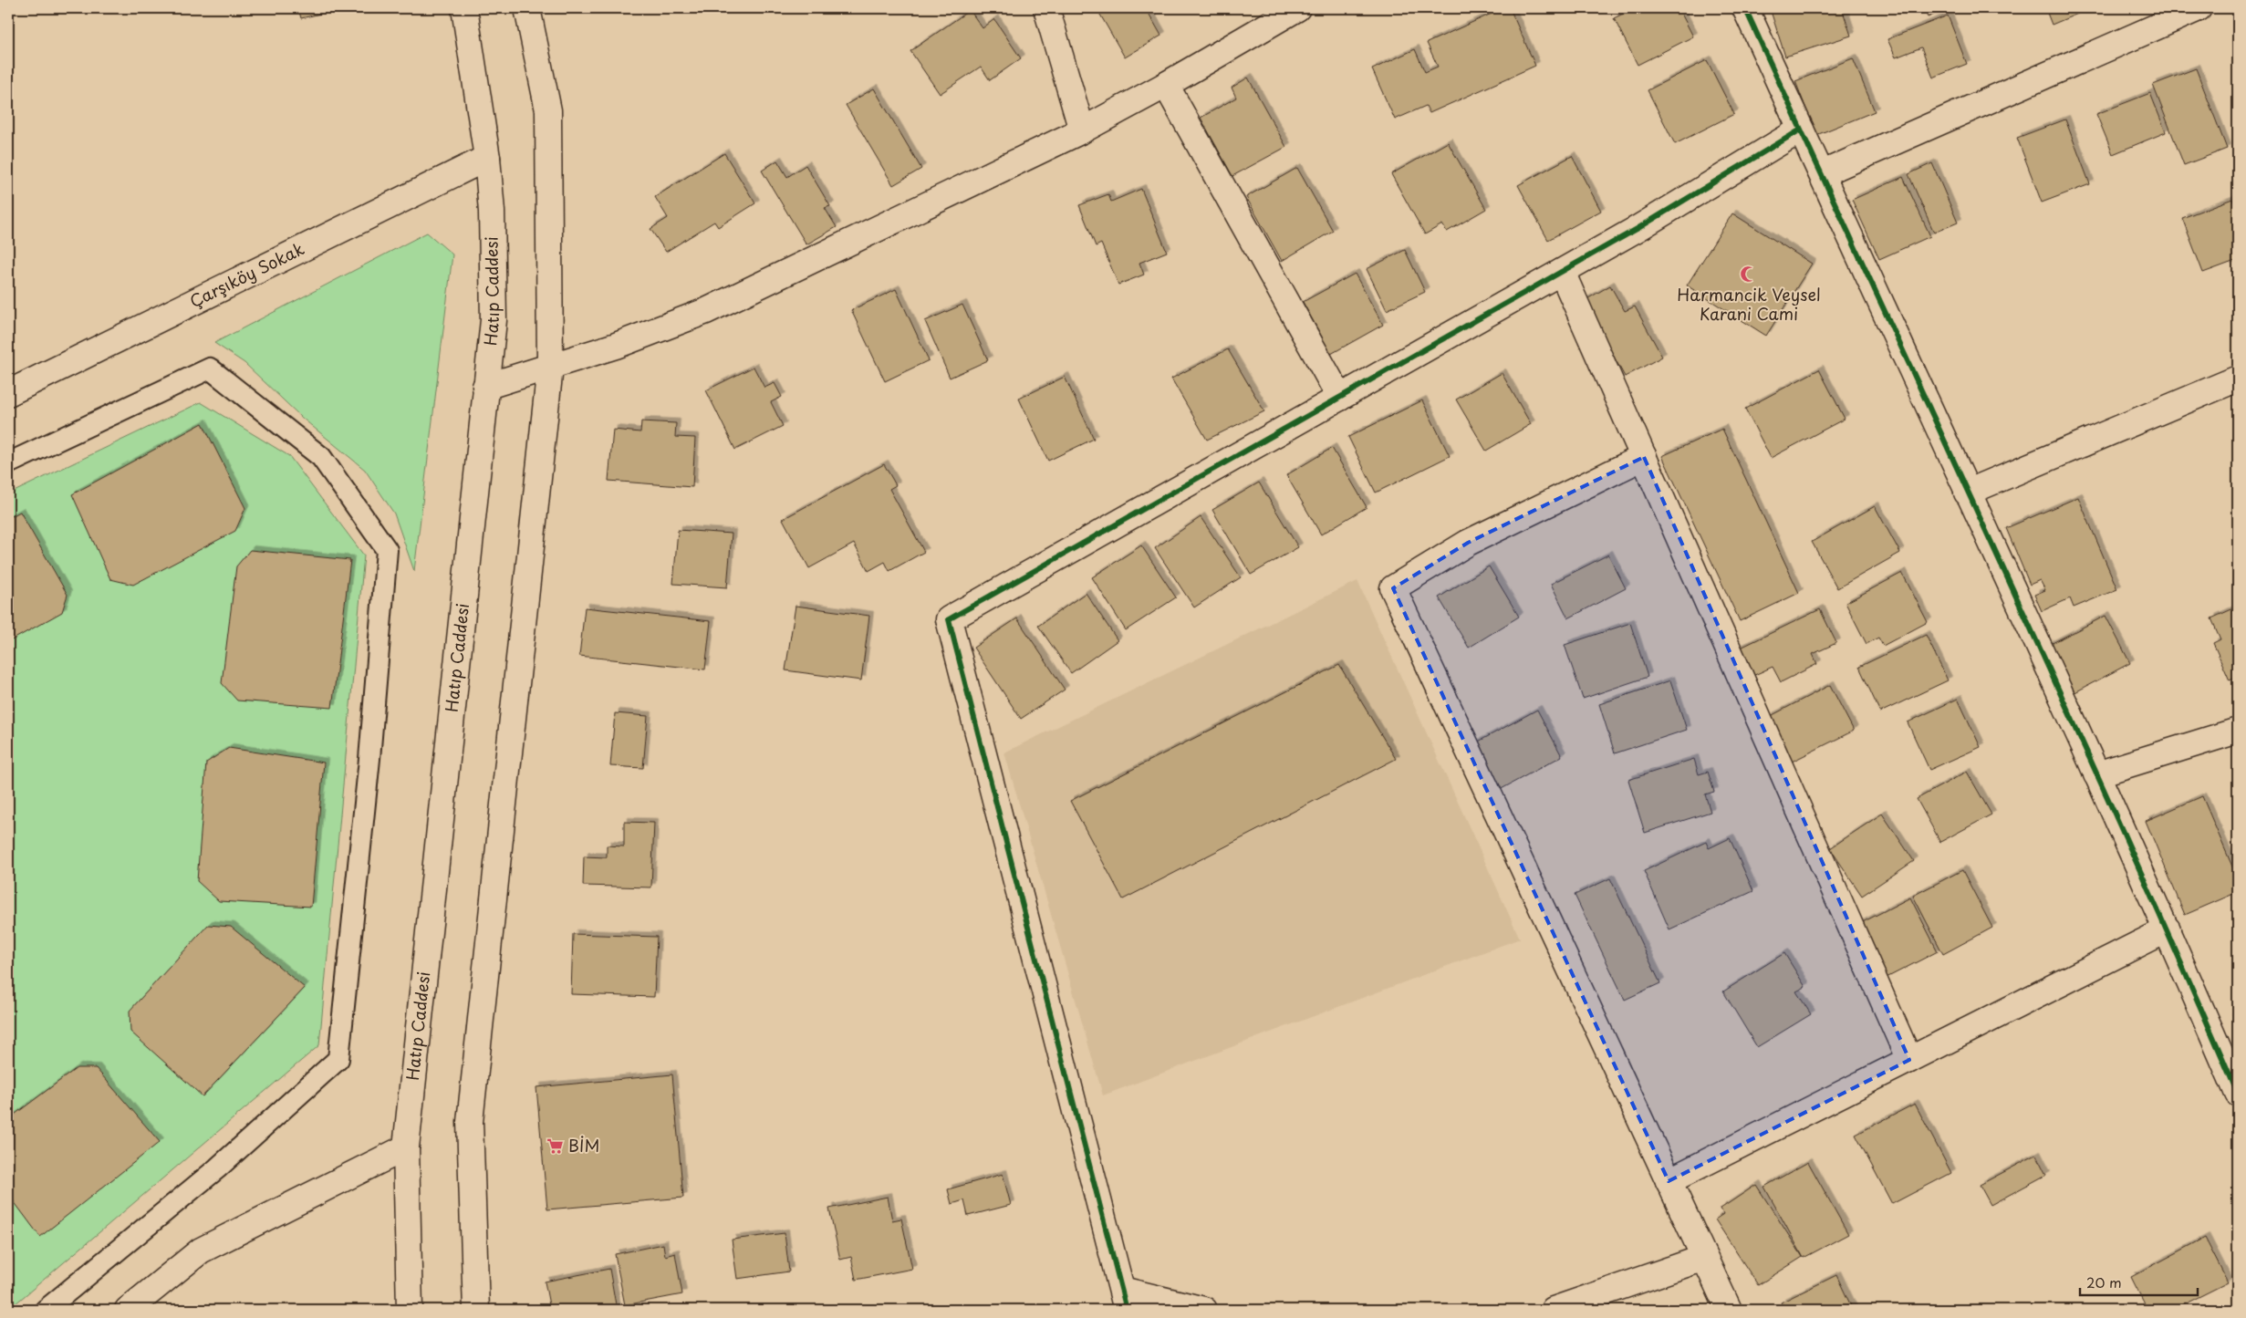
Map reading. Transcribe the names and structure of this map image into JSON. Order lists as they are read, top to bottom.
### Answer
{
  "streets": {
    "street": ["Çarşıköy Sokak", "Hatıp Caddesi"]
  },
  "crossings": [
    ["Çarşıköy Sokak", "Hatıp Caddesi"]
  ],
  "places": {
    "mosque": ["Harmancik Veysel Karani Cami"],
    "supermarket": ["BİM"]
  },
  "scale_bar": "20 m"
}
